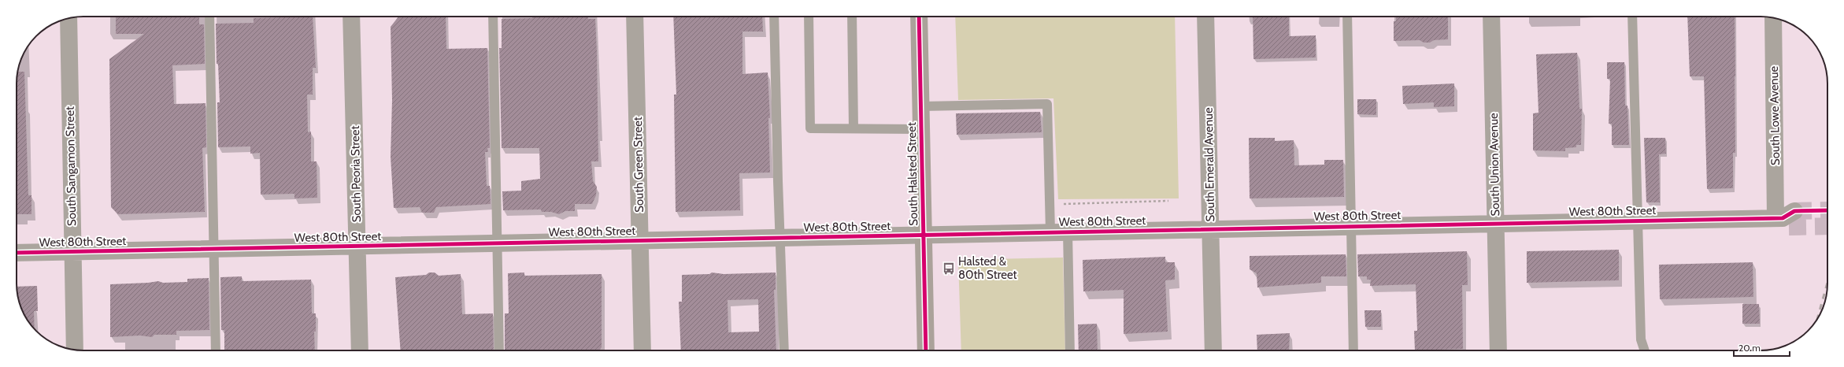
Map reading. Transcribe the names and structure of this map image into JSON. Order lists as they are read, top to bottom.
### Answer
{
  "streets": {
    "main road": ["South Halsted Street"],
    "street": [
      "South Lowe Avenue",
      "South Green Street",
      "South Emerald Avenue",
      "South Union Avenue",
      "South Sangamon Street",
      "South Peoria Street",
      "West 80th Street"
    ]
  },
  "crossings": [
    ["South Lowe Avenue", "West 80th Street"],
    ["South Green Street", "West 80th Street"],
    ["South Emerald Avenue", "West 80th Street"],
    ["South Union Avenue", "West 80th Street"],
    ["South Sangamon Street", "West 80th Street"],
    ["South Peoria Street", "West 80th Street"],
    ["South Halsted Street", "West 80th Street"]
  ],
  "places": {
    "bus stop": ["Halsted & 80th Street"]
  },
  "scale_bar": "20 m"
}
